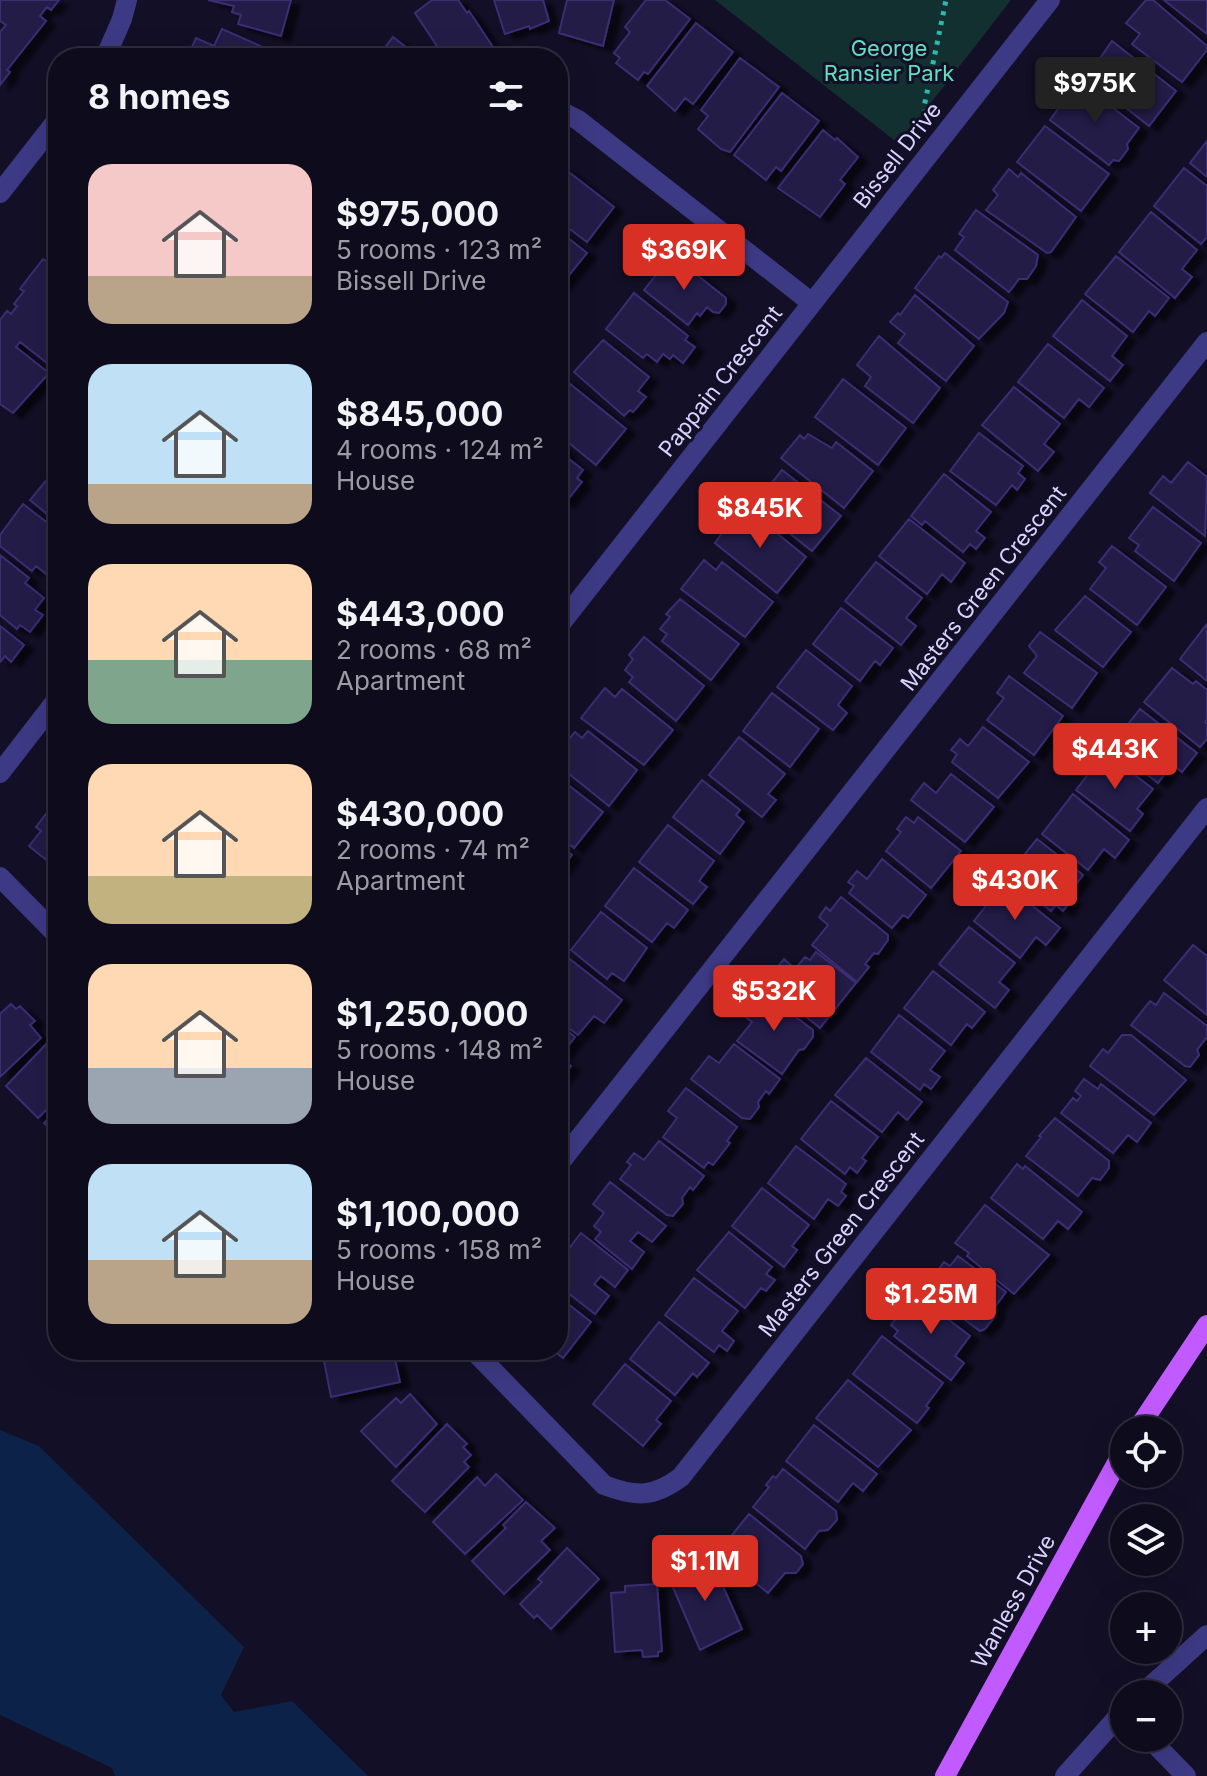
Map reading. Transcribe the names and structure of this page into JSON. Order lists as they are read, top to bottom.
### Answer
{
  "streets": {
    "main road": ["Wanless Drive"],
    "street": ["Bissell Drive", "Pappain Crescent", "Masters Green Crescent"]
  },
  "crossings": [
    ["Bissell Drive", "Pappain Crescent"]
  ],
  "parks": ["George Ransier Park"],
  "page": {
    "heading": "8 homes",
    "price": [
      "$975K",
      "$369K",
      "$845K",
      "$443K",
      "$430K",
      "$532K",
      "$1.25M",
      "$1.1M"
    ],
    "list": [
      {
        "name": "$975,000",
        "note": "5 rooms · 123 m² · Bissell Drive"
      },
      {
        "name": "$845,000",
        "note": "4 rooms · 124 m² · House"
      },
      {
        "name": "$443,000",
        "note": "2 rooms · 68 m² · Apartment"
      },
      {
        "name": "$430,000",
        "note": "2 rooms · 74 m² · Apartment"
      },
      {
        "name": "$1,250,000",
        "note": "5 rooms · 148 m² · House"
      },
      {
        "name": "$1,100,000",
        "note": "5 rooms · 158 m² · House"
      }
    ],
    "map_buttons": ["+", "−"]
  }
}
